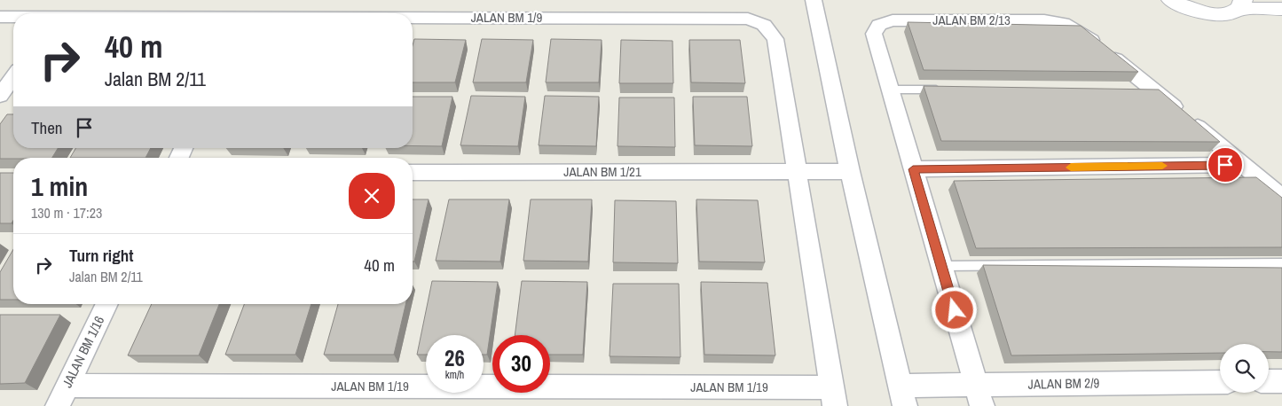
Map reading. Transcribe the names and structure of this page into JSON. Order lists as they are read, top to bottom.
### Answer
{
  "streets": {
    "street": [
      "JALAN BM 1/9",
      "JALAN BM 2/13",
      "JALAN BM 1/21",
      "JALAN BM 1/16",
      "JALAN BM 2/9",
      "JALAN BM 1/19"
    ]
  },
  "crossings": [
    ["JALAN BM 1/9", "JALAN BM 1/21"],
    ["JALAN BM 1/16", "JALAN BM 1/19"]
  ],
  "page": {
    "turn": ["40 m", "Jalan BM 2/11"],
    "then": "Then",
    "heading": ["1 min", "130 m · 17:23"],
    "list": [
      {
        "name": "Turn right",
        "note": "Jalan BM 2/11",
        "value": "40 m"
      }
    ],
    "speed": "26 km/h",
    "limit": "30"
  }
}
